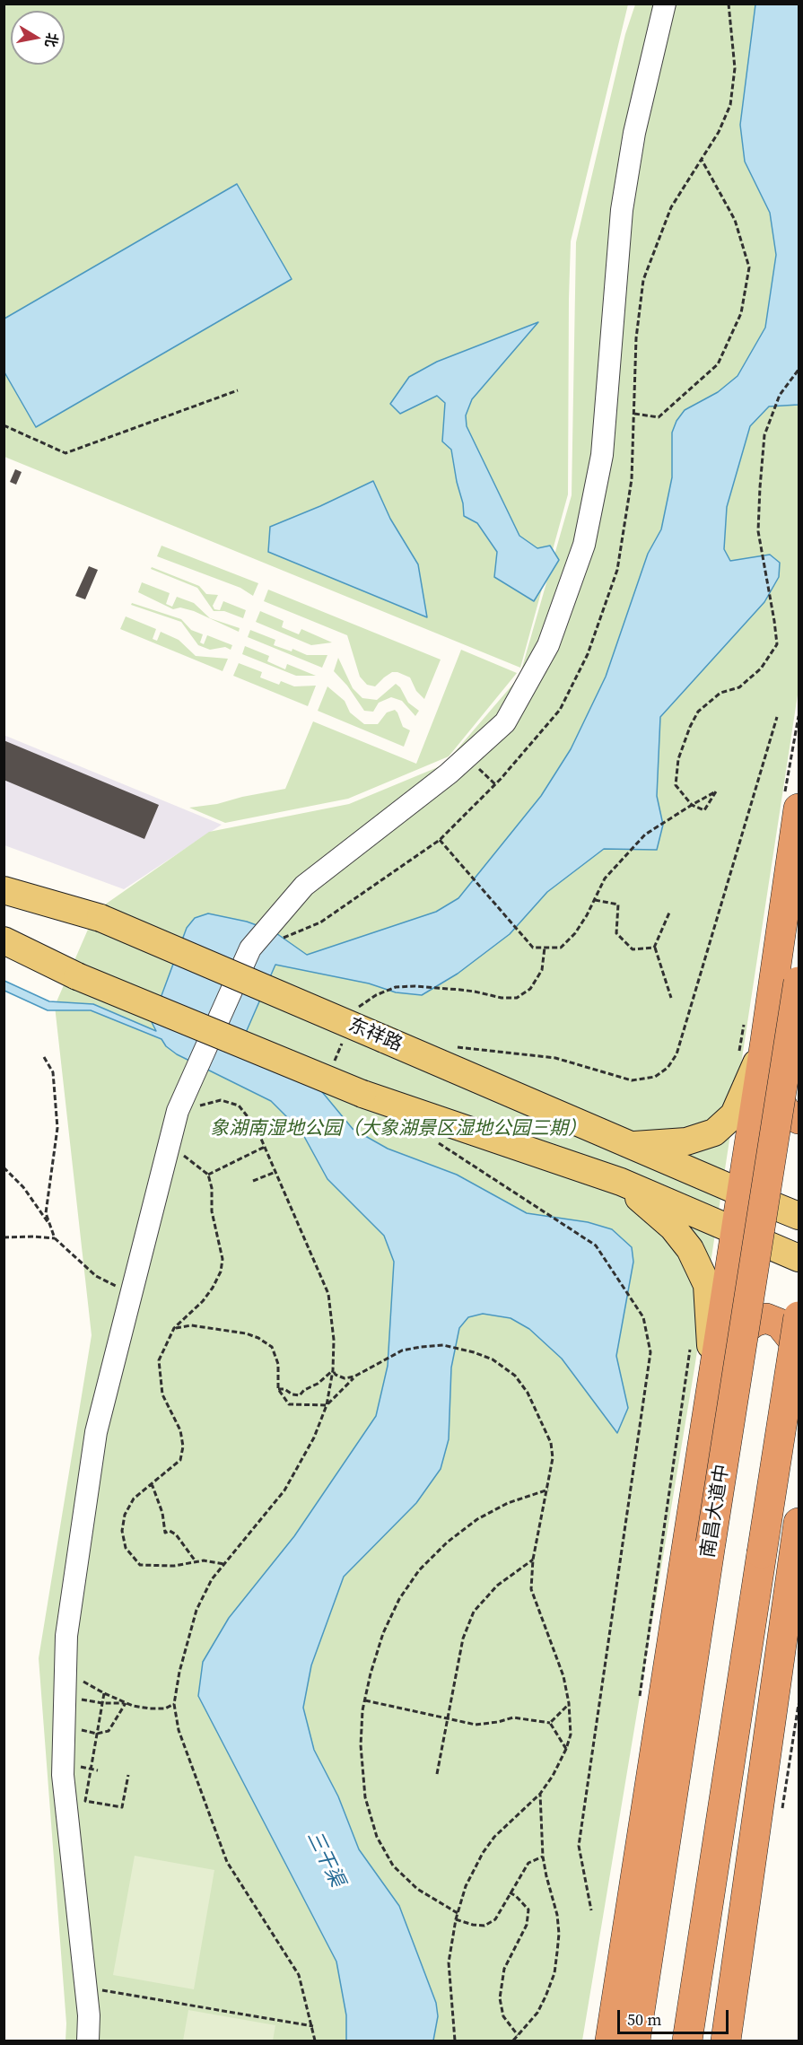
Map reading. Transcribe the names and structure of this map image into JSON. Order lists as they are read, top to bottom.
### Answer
{
  "streets": {
    "highway": ["南昌大道中"],
    "main road": ["东祥路"]
  },
  "water": ["三干渠"],
  "parks": ["象湖南湿地公园（大象湖景区湿地公园三期）"],
  "scale_bar": "50 m",
  "north": "right"
}
